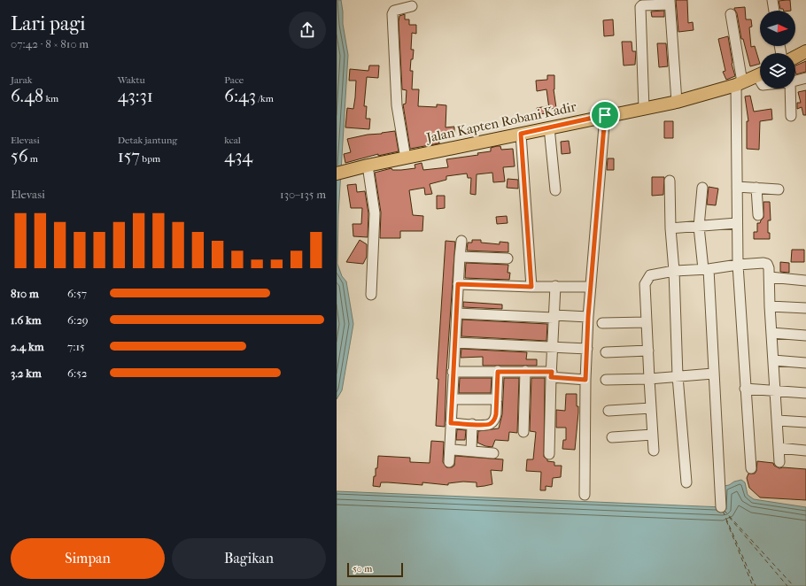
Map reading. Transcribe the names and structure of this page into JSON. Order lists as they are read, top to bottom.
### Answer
{
  "streets": {
    "main road": ["Jalan Kapten Robani Kadir"]
  },
  "scale_bar": "50 m",
  "north": "right",
  "page": {
    "heading": ["Lari pagi", "07:42 · 8 × 810 m"],
    "stats": [
      ["Jarak", "6.48 km"],
      ["Waktu", "43:31"],
      ["Pace", "6:43 /km"],
      ["Elevasi", "56 m"],
      ["Detak jantung", "157 bpm"],
      ["kcal", "434"]
    ],
    "chart": ["Elevasi", "130–135 m"],
    "list": [
      {
        "name": "810 m",
        "note": "6:57"
      },
      {
        "name": "1.6 km",
        "note": "6:29"
      },
      {
        "name": "2.4 km",
        "note": "7:15"
      },
      {
        "name": "3.2 km",
        "note": "6:52"
      }
    ],
    "buttons": ["Simpan", "Bagikan"],
    "scale": "50 m"
  }
}
